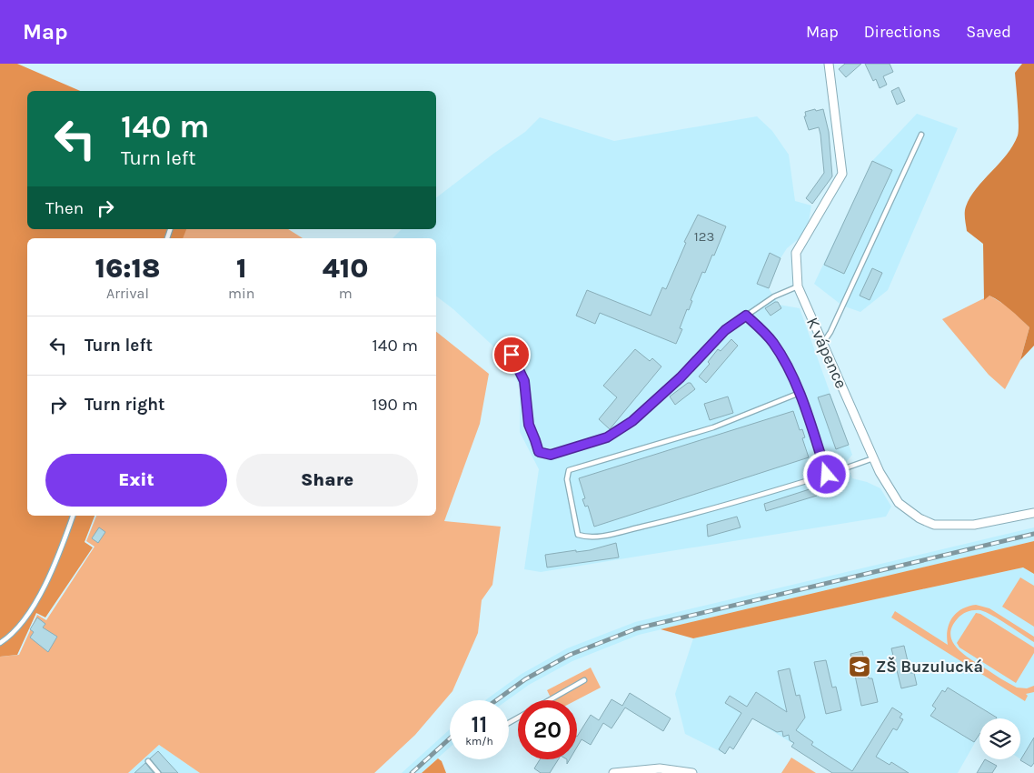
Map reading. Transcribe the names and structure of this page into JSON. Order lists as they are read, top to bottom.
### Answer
{
  "streets": {
    "street": ["K vápence"]
  },
  "places": {
    "school or university": ["ZŠ Buzulucká"]
  },
  "house_numbers": ["123"],
  "page": {
    "header": "Map",
    "nav": ["Map", "Directions", "Saved"],
    "turn": ["140 m", "Turn left"],
    "then": "Then",
    "eta": [
      "16:18",
      "Arrival",
      "1",
      "min",
      "410",
      "m"
    ],
    "list": [
      {
        "name": "Turn left",
        "value": "140 m"
      },
      {
        "name": "Turn right",
        "value": "190 m"
      }
    ],
    "buttons": ["Exit", "Share"],
    "speed": "11 km/h",
    "limit": "20"
  }
}
